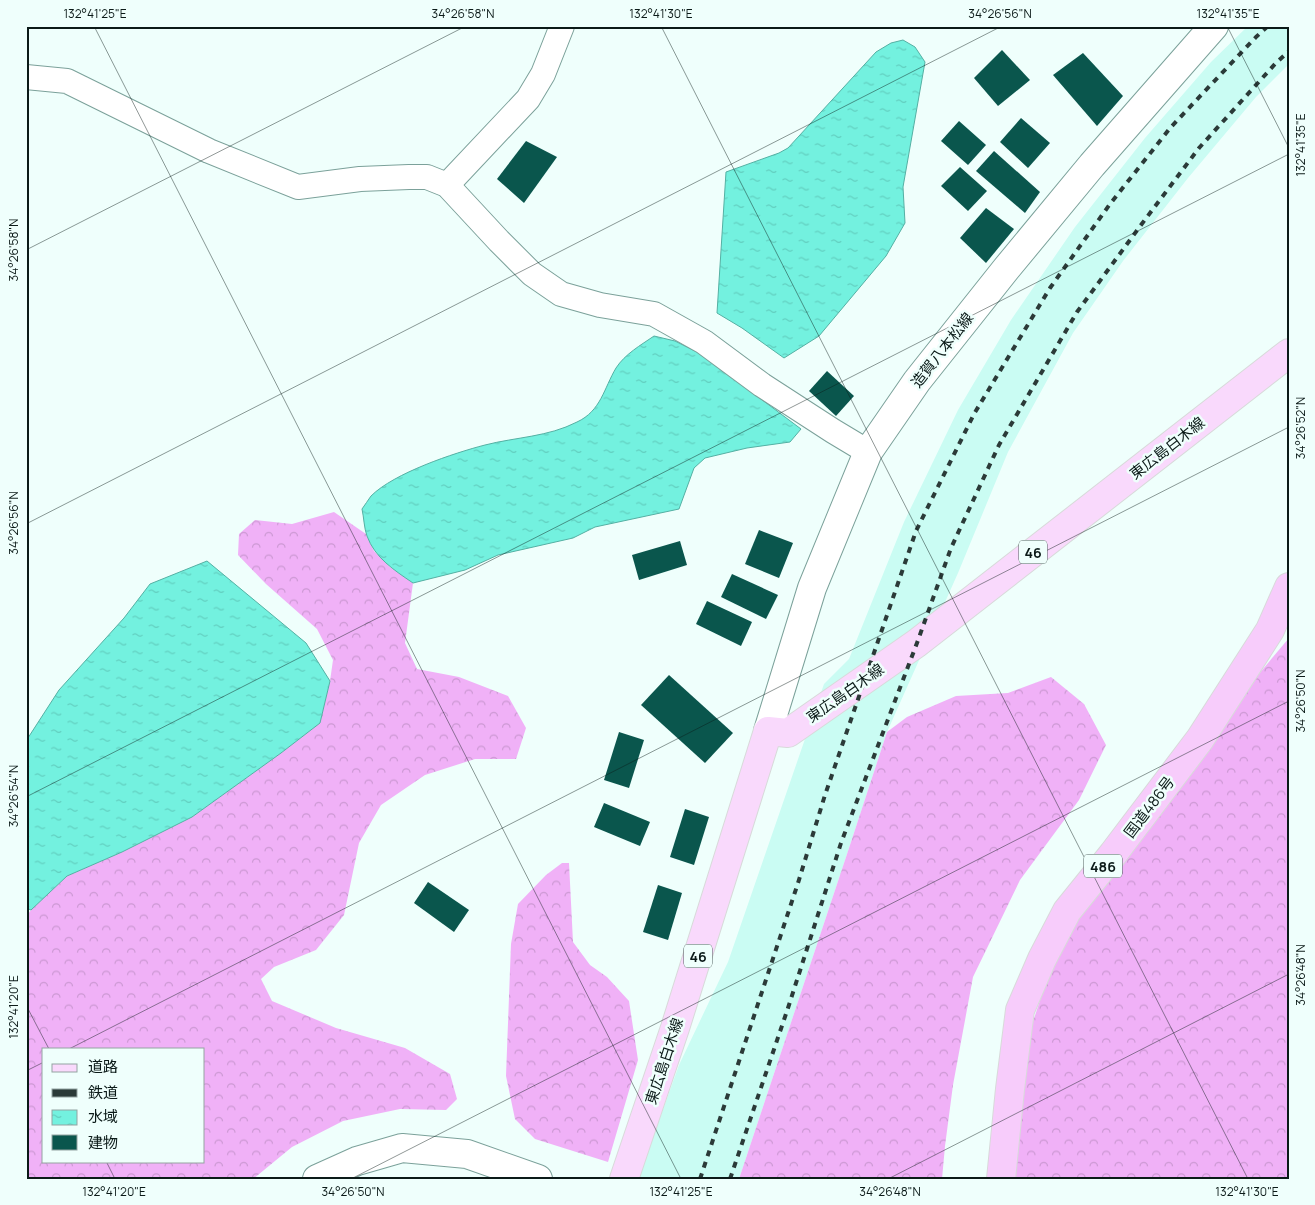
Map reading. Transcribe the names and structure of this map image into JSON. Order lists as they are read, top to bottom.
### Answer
{
  "streets": {
    "highway": ["国道486号", "486"],
    "main road": ["造賀八本松線", "東広島白木線", "46"]
  },
  "crossings": [
    ["造賀八本松線", "東広島白木線"]
  ],
  "legend": [
    "道路",
    "鉄道",
    "水域",
    "建物"
  ],
  "coordinates": [
    "132°41'25\"E",
    "34°26'58\"N",
    "132°41'30\"E",
    "34°26'56\"N",
    "132°41'35\"E",
    "34°26'52\"N",
    "34°26'50\"N",
    "34°26'54\"N",
    "34°26'48\"N",
    "132°41'20\"E"
  ]
}
